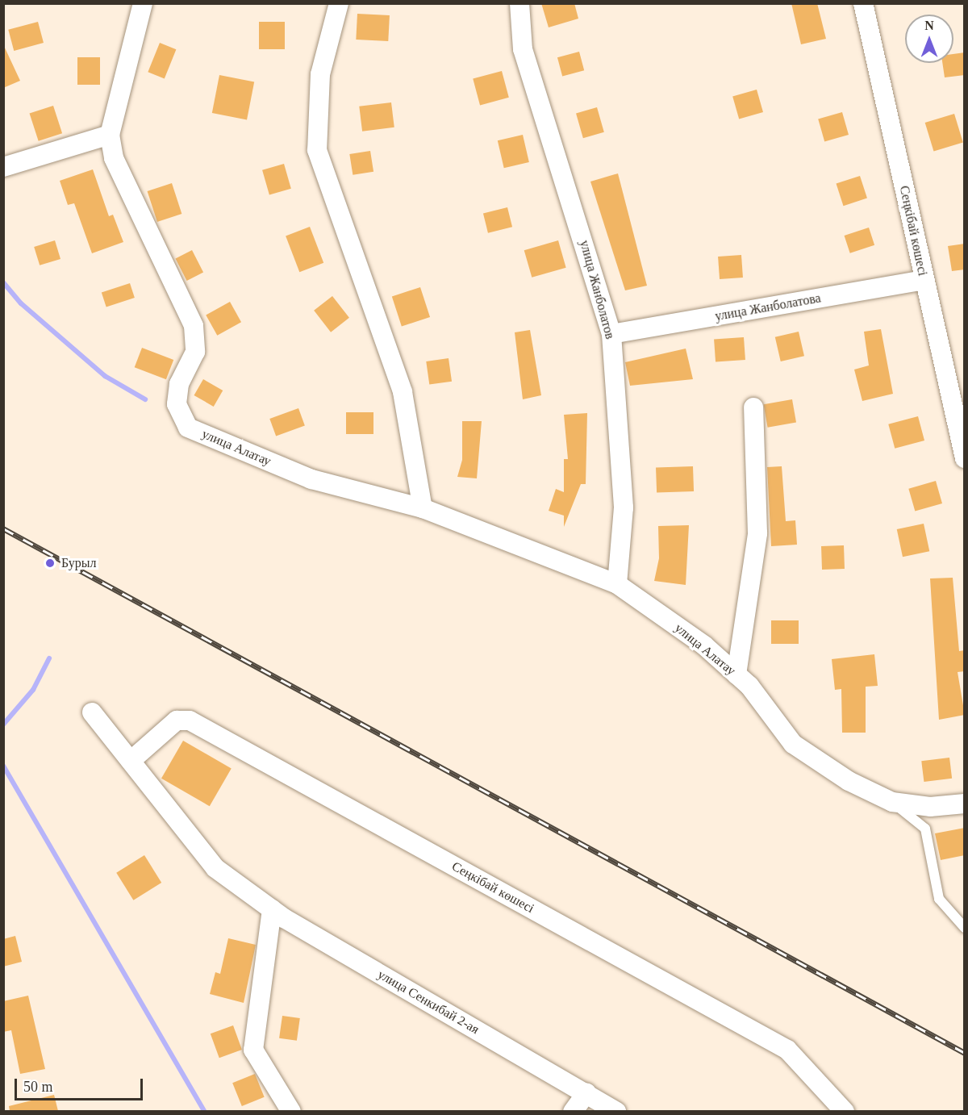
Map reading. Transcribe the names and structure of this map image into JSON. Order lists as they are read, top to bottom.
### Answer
{
  "streets": {
    "street": [
      "Сеңкібай көшесі",
      "улица Жанболатов",
      "улица Жанболатова",
      "улица Алатау",
      "улица Сенкибай 2-ая"
    ]
  },
  "crossings": [
    ["Сеңкібай көшесі", "улица Жанболатова"],
    ["Сеңкібай көшесі", "улица Сенкибай 2-ая"],
    ["улица Жанболатов", "улица Жанболатова"],
    ["улица Жанболатов", "улица Алатау"]
  ],
  "places": ["Бурыл"],
  "scale_bar": "50 m",
  "north": "top"
}
